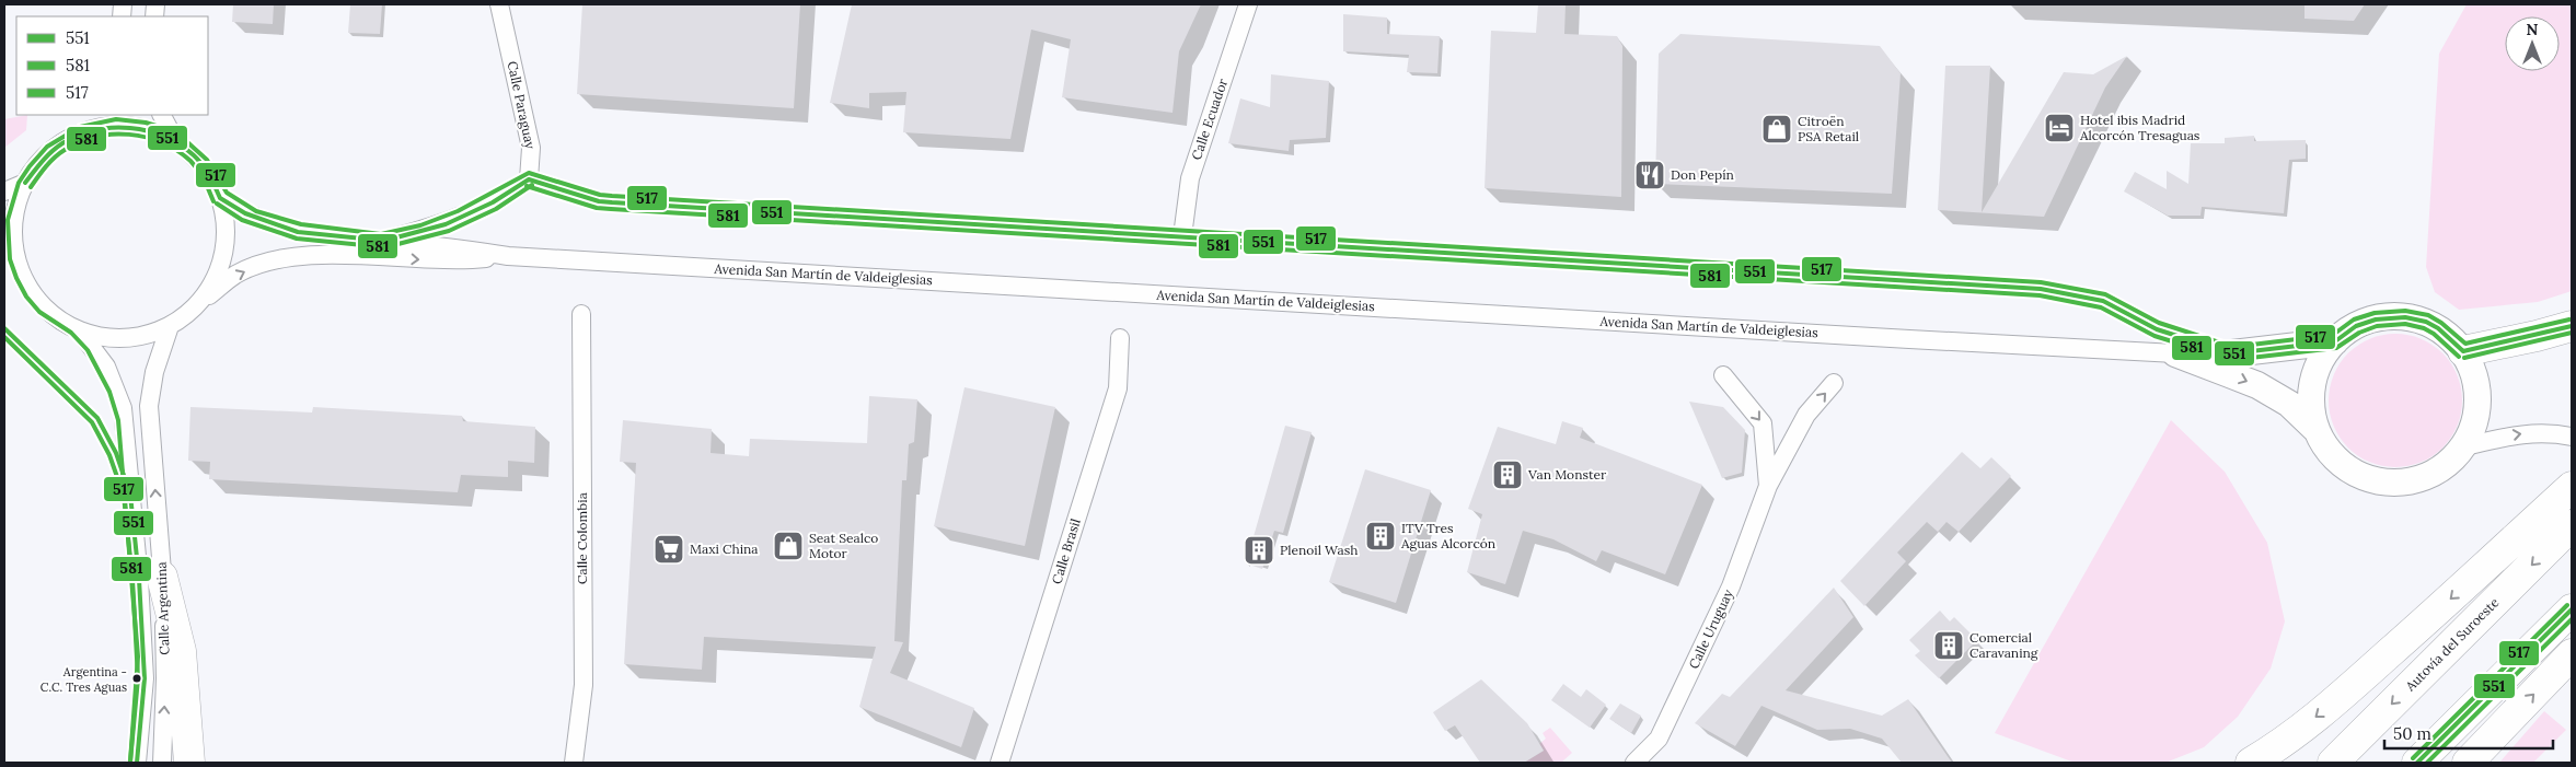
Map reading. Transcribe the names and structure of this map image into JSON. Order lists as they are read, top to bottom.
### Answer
{
  "streets": {
    "highway": ["Autovía del Suroeste"],
    "street": [
      "Calle Paraguay",
      "Calle Ecuador",
      "Avenida San Martín de Valdeiglesias",
      "Calle Colombia",
      "Calle Brasil",
      "Calle Argentina",
      "Calle Uruguay"
    ]
  },
  "crossings": [
    ["Calle Paraguay", "Avenida San Martín de Valdeiglesias"],
    ["Avenida San Martín de Valdeiglesias", "Calle Argentina"]
  ],
  "places": {
    "hotel": ["Hotel ibis Madrid Alcorcón Tresaguas"],
    "shop": ["Citroën PSA Retail", "Seat Sealco Motor"],
    "restaurant": ["Don Pepín"],
    "building": [
      "Van Monster",
      "ITV Tres Aguas Alcorcón",
      "Plenoil Wash",
      "Comercial Caravaning"
    ],
    "supermarket": ["Maxi China"],
    "other": ["Argentina - C.C. Tres Aguas"]
  },
  "lines": ["transit line 517", "transit line 551", "transit line 581"],
  "legend": ["551", "581", "517"],
  "scale_bar": "50 m",
  "north": "top"
}
